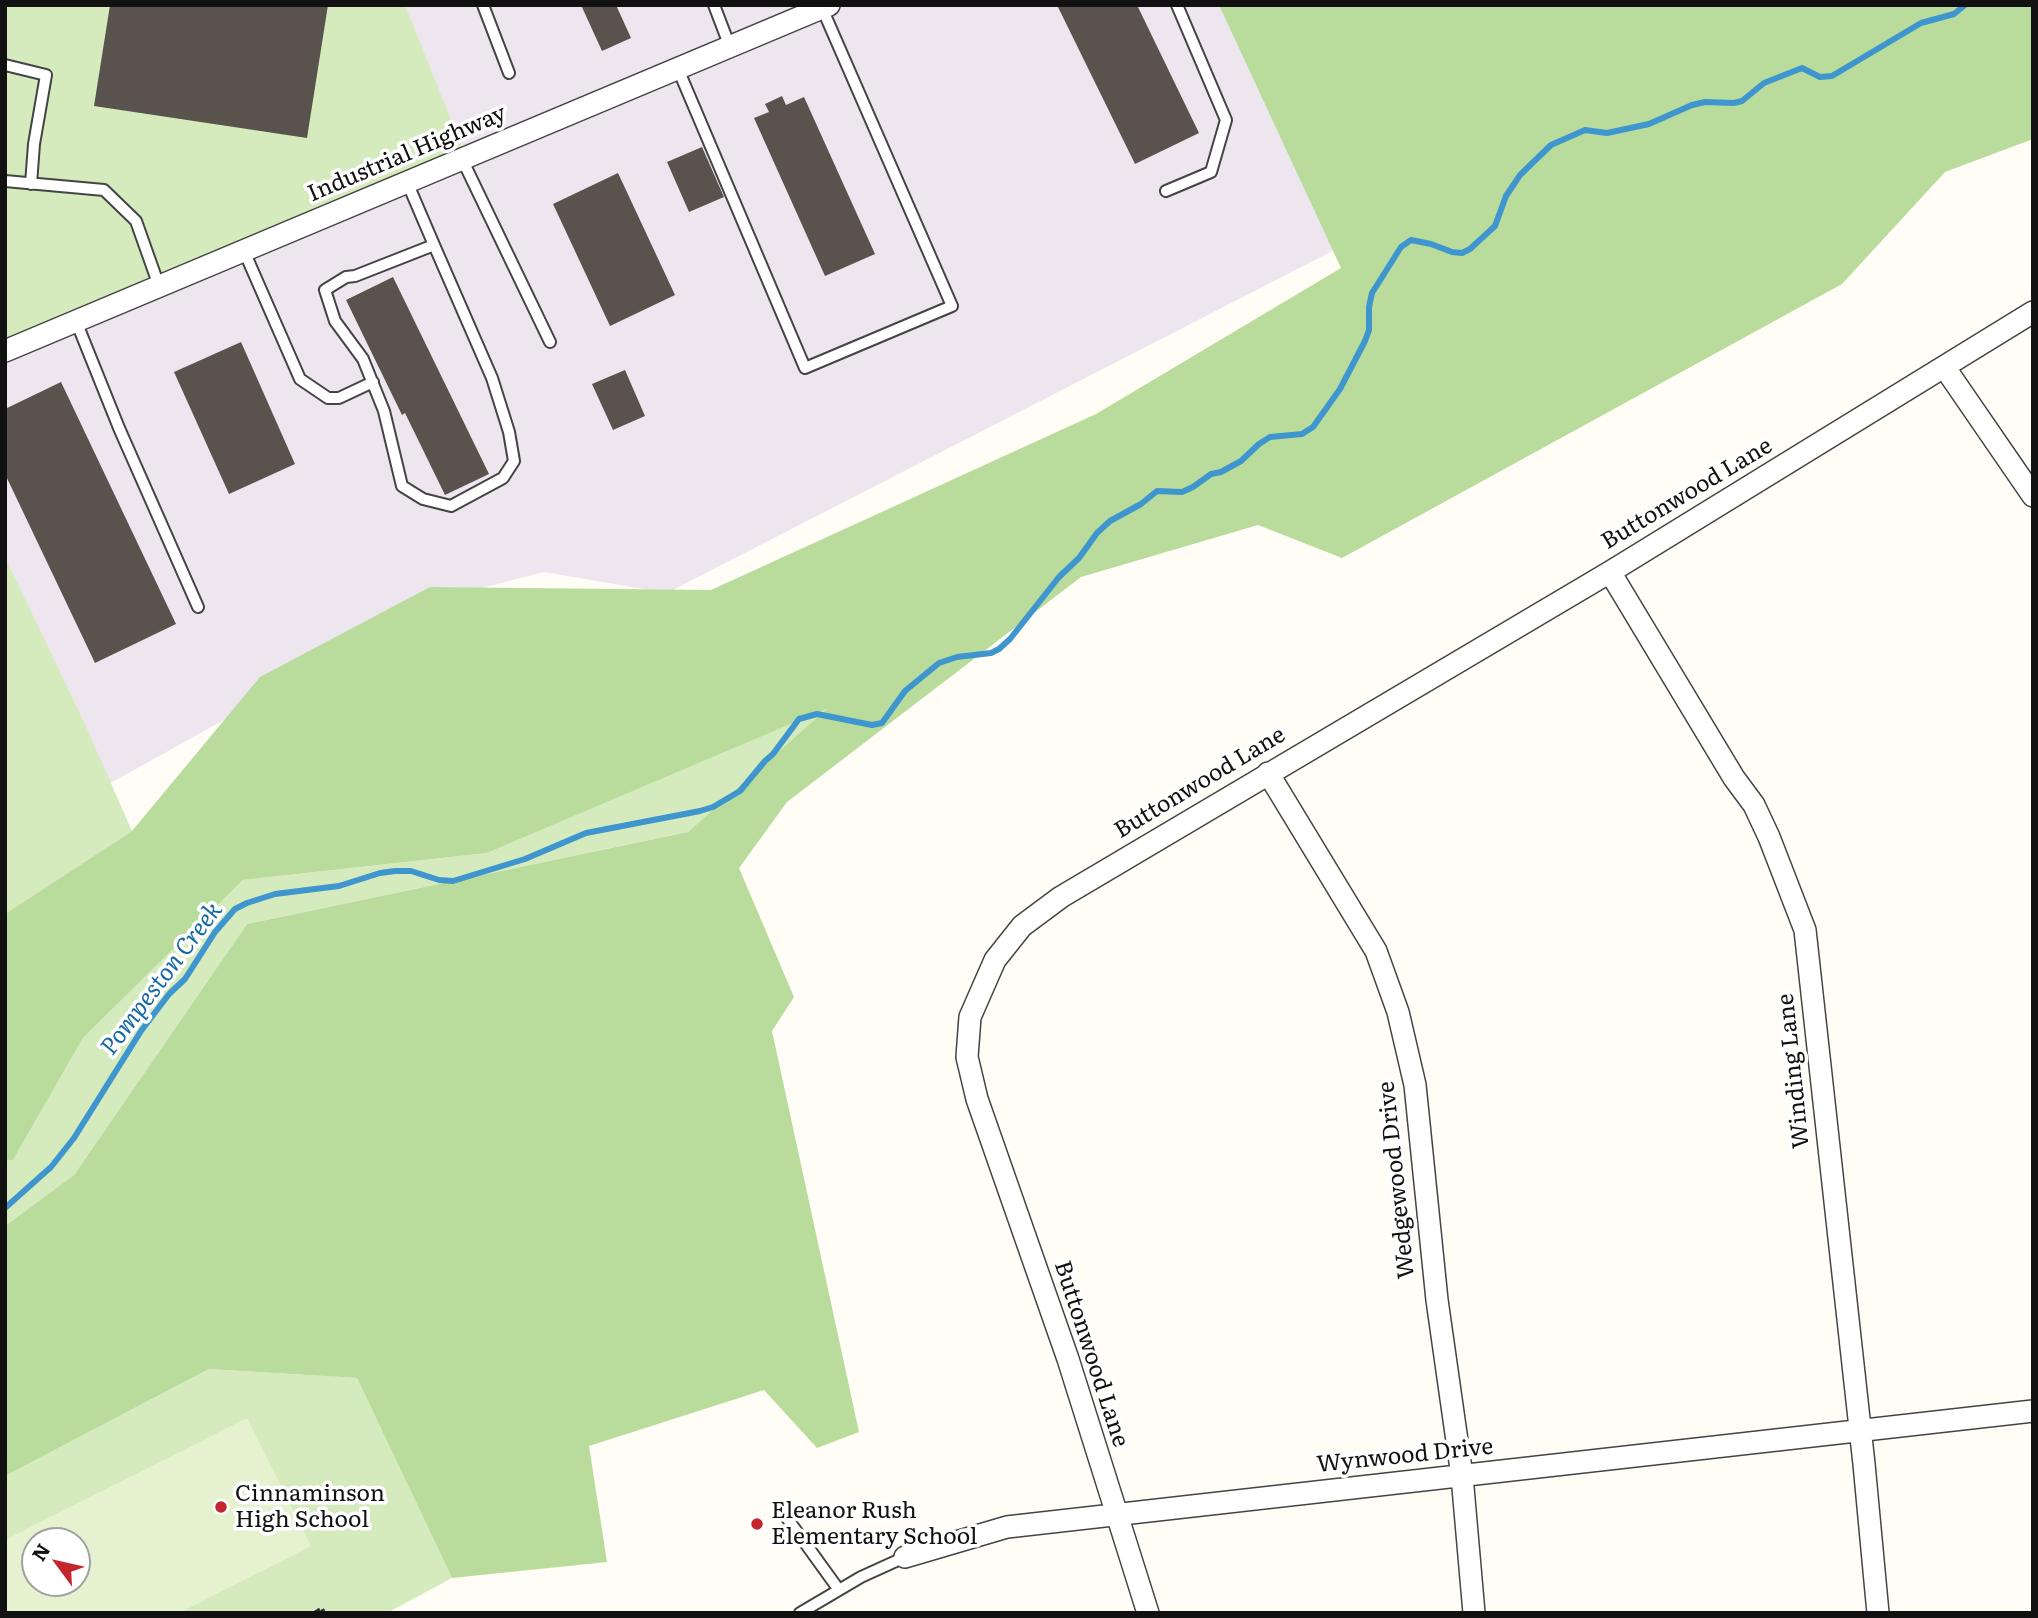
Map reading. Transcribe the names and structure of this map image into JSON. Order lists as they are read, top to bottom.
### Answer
{
  "streets": {
    "street": [
      "Industrial Highway",
      "Buttonwood Lane",
      "Winding Lane",
      "Wedgewood Drive",
      "Wynwood Drive"
    ]
  },
  "crossings": [
    ["Buttonwood Lane", "Winding Lane"],
    ["Buttonwood Lane", "Wedgewood Drive"],
    ["Buttonwood Lane", "Wynwood Drive"],
    ["Winding Lane", "Wynwood Drive"],
    ["Wedgewood Drive", "Wynwood Drive"]
  ],
  "water": ["Pompeston Creek"],
  "places": ["Cinnaminson High School", "Eleanor Rush Elementary School"],
  "north": "top left"
}
